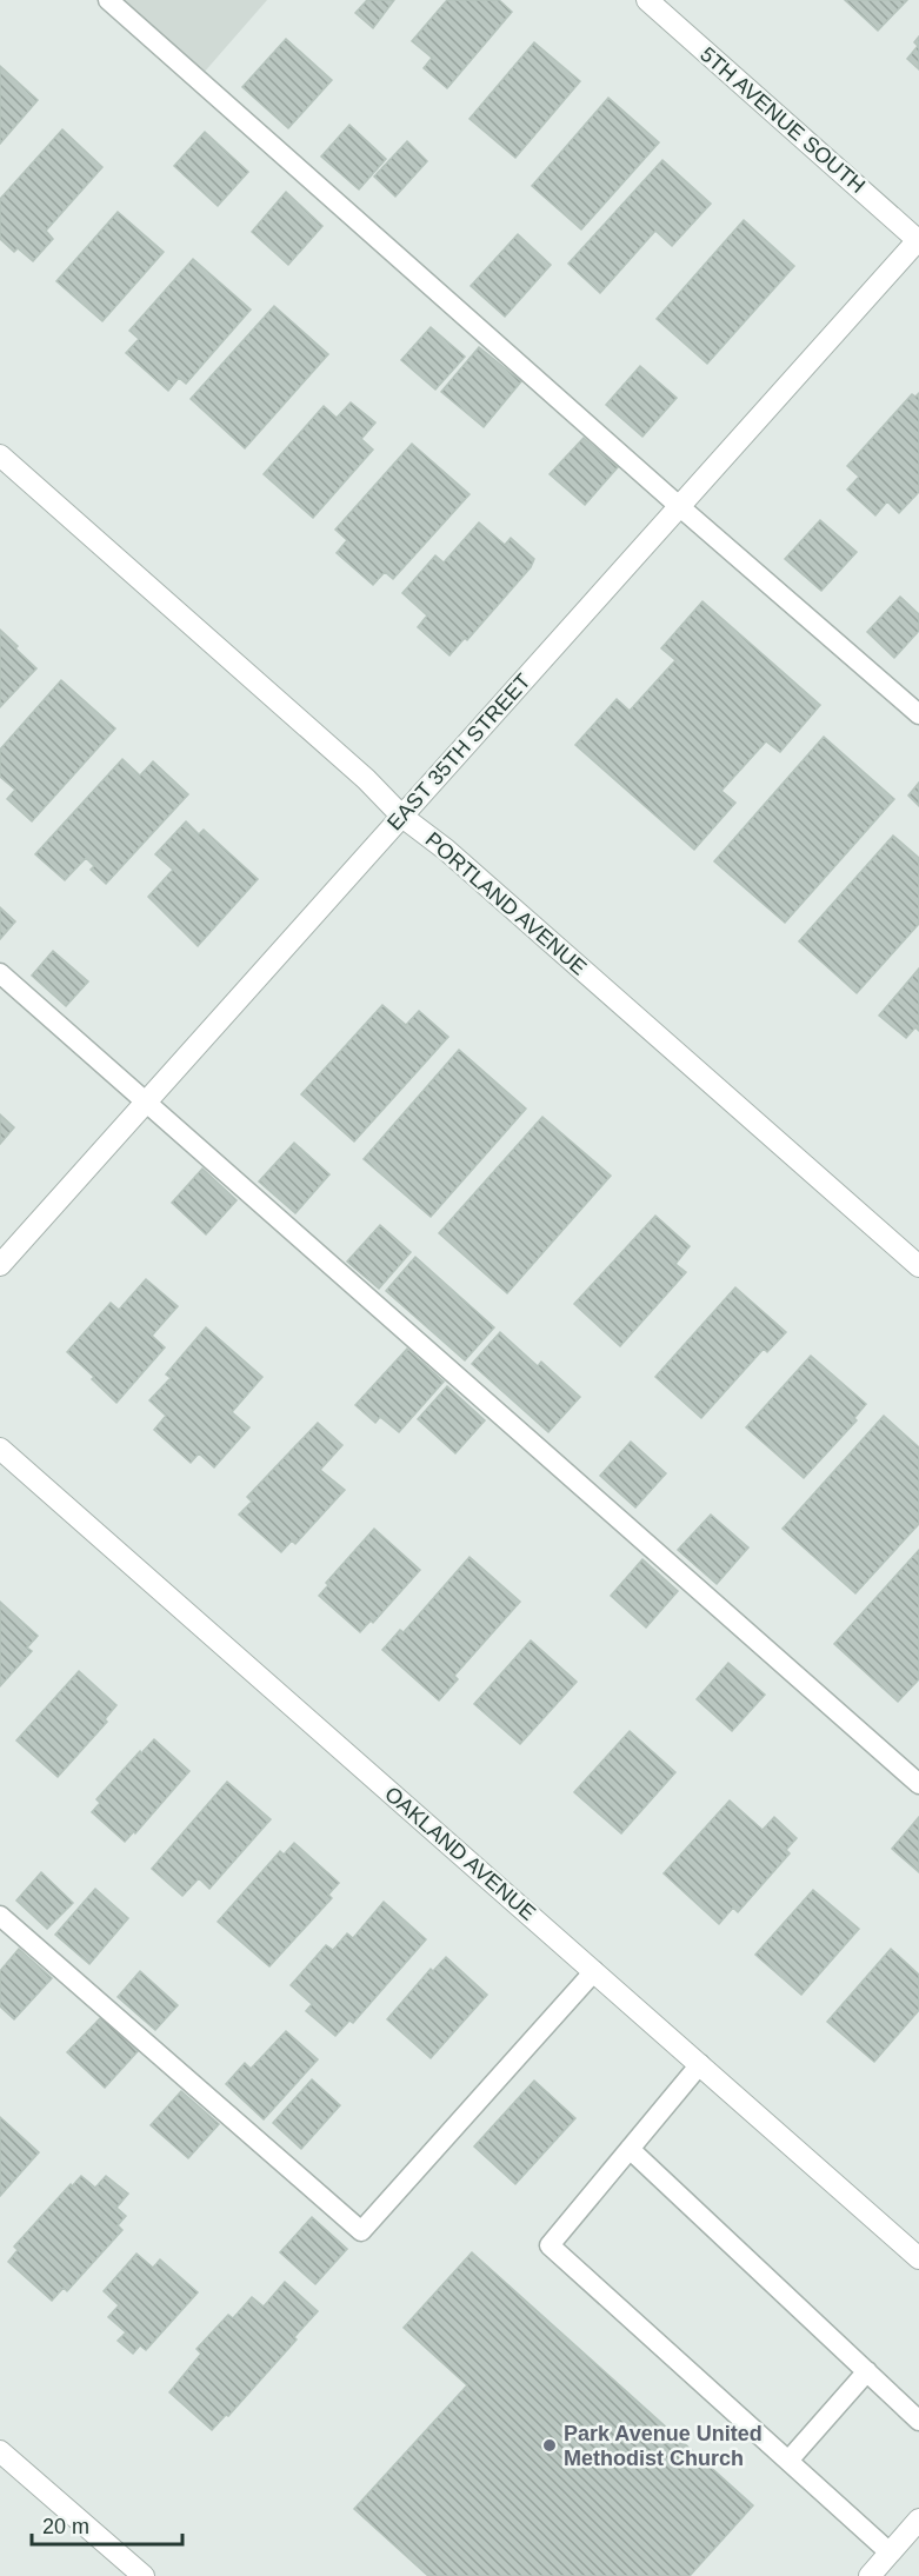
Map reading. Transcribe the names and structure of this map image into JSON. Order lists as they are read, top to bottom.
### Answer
{
  "streets": {
    "street": [
      "5TH AVENUE SOUTH",
      "EAST 35TH STREET",
      "PORTLAND AVENUE",
      "OAKLAND AVENUE"
    ]
  },
  "crossings": [
    ["5TH AVENUE SOUTH", "EAST 35TH STREET"],
    ["EAST 35TH STREET", "PORTLAND AVENUE"]
  ],
  "places": ["Park Avenue United Methodist Church"],
  "scale_bar": "20 m"
}
